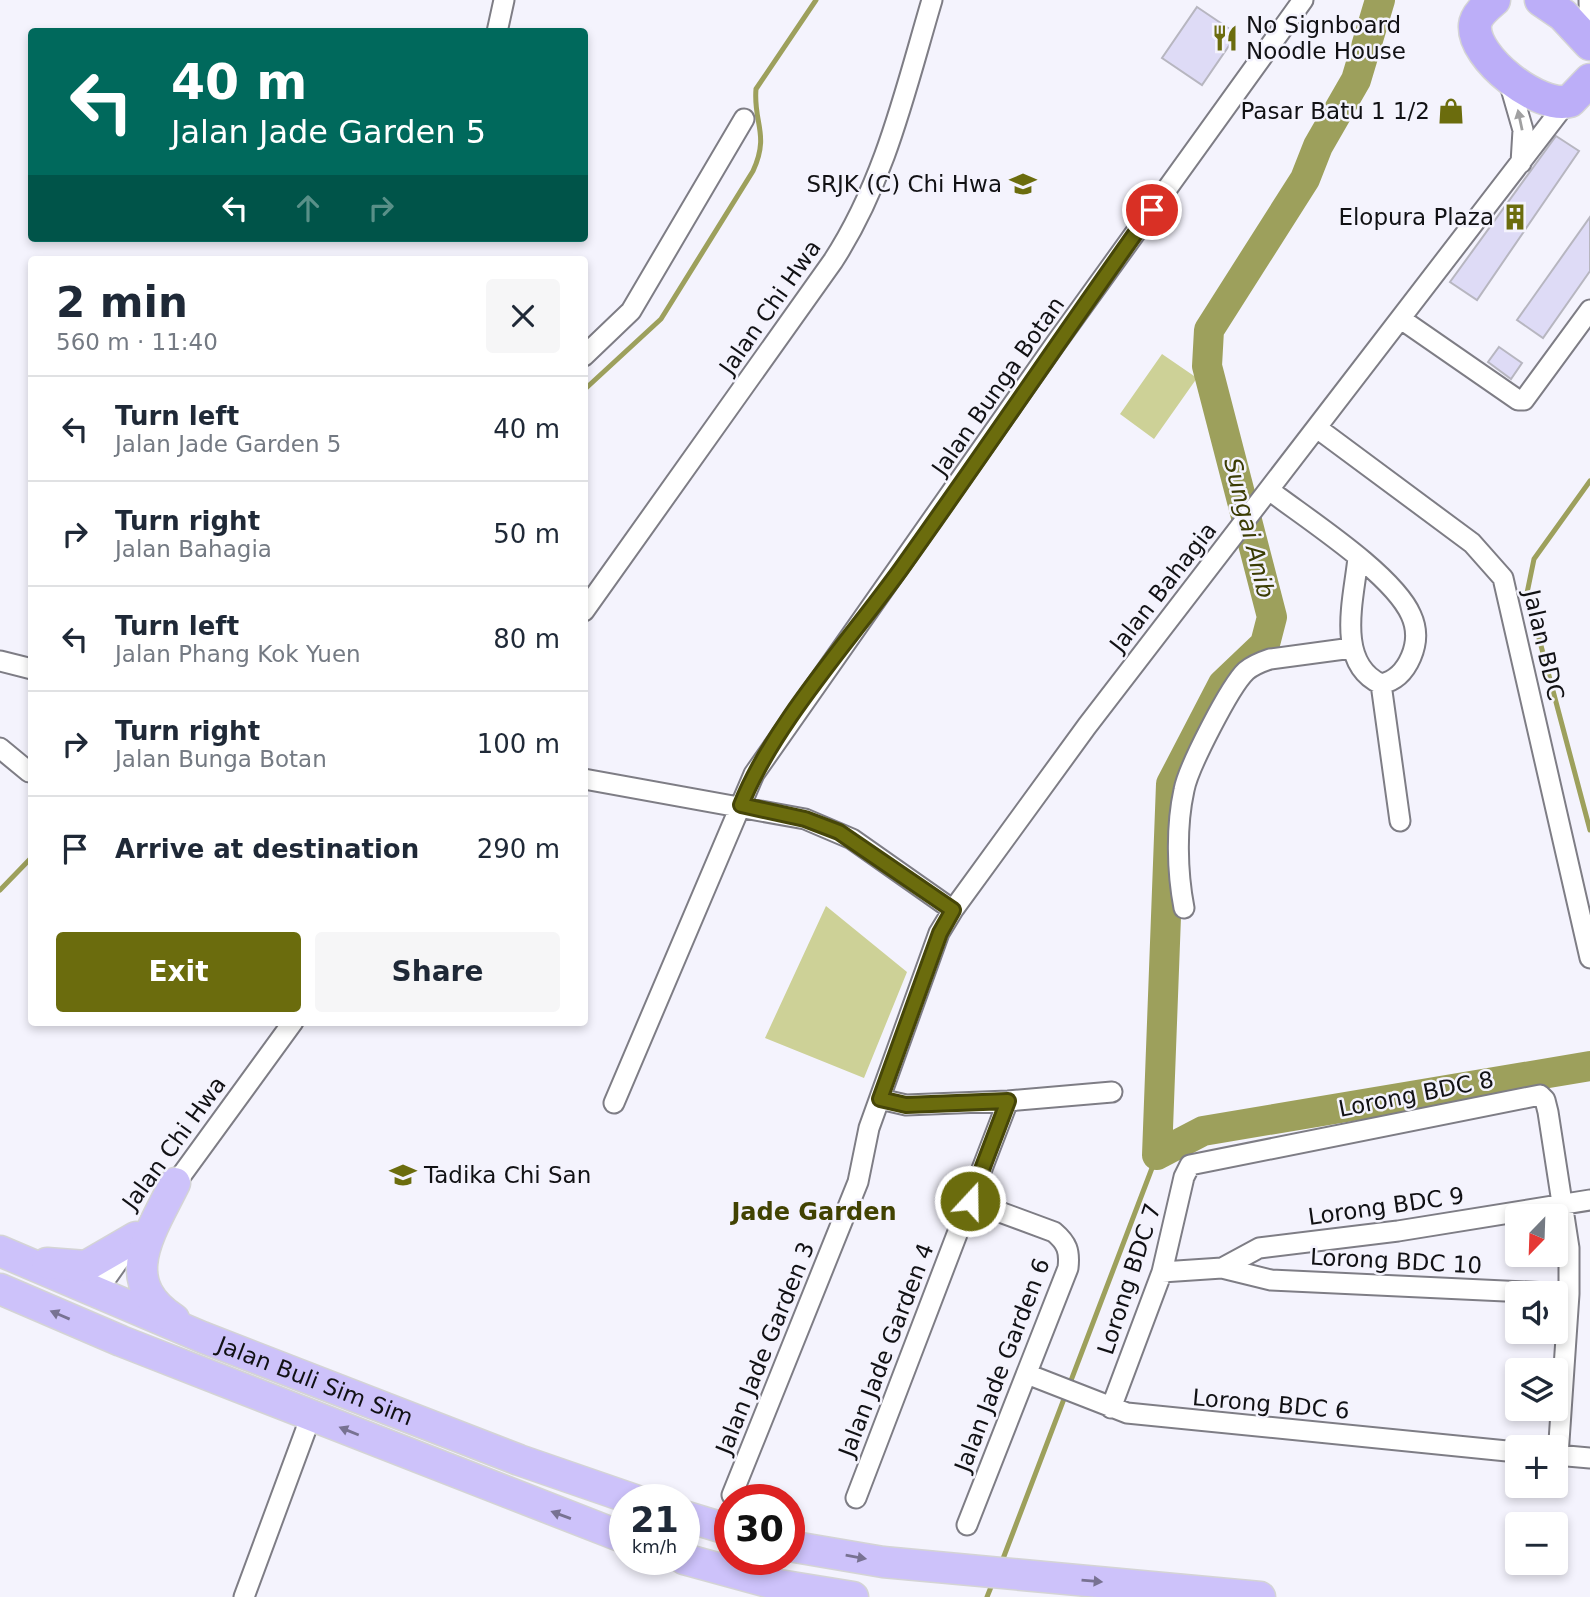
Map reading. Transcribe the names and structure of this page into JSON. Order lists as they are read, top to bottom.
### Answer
{
  "streets": {
    "main road": ["Jalan Buli Sim Sim"],
    "street": [
      "Jalan Chi Hwa",
      "Jalan Bunga Botan",
      "Jalan Bahagia",
      "Jalan BDC",
      "Lorong BDC 8",
      "Lorong BDC 9",
      "Lorong BDC 10",
      "Lorong BDC 7",
      "Jalan Jade Garden 3",
      "Jalan Jade Garden 4",
      "Jalan Jade Garden 6",
      "Lorong BDC 6"
    ]
  },
  "crossings": [
    ["Jalan Chi Hwa", "Jalan Buli Sim Sim"],
    ["Jalan Bahagia", "Jalan BDC"],
    ["Jalan Bahagia", "Jalan Jade Garden 3"],
    ["Lorong BDC 8", "Lorong BDC 7"],
    ["Lorong BDC 9", "Lorong BDC 10"],
    ["Lorong BDC 7", "Lorong BDC 6"],
    ["Jalan Jade Garden 4", "Jalan Jade Garden 6"],
    ["Jalan Jade Garden 6", "Lorong BDC 6"]
  ],
  "districts": ["Jade Garden"],
  "water": ["Sungai Anib"],
  "places": {
    "restaurant": ["No Signboard Noodle House"],
    "shop": ["Pasar Batu 1 1/2"],
    "school or university": ["SRJK (C) Chi Hwa", "Tadika Chi San"],
    "building": ["Elopura Plaza"]
  },
  "north": "bottom left",
  "page": {
    "turn": ["40 m", "Jalan Jade Garden 5"],
    "heading": ["2 min", "560 m · 11:40"],
    "list": [
      {
        "name": "Turn left",
        "note": "Jalan Jade Garden 5",
        "value": "40 m"
      },
      {
        "name": "Turn right",
        "note": "Jalan Bahagia",
        "value": "50 m"
      },
      {
        "name": "Turn left",
        "note": "Jalan Phang Kok Yuen",
        "value": "80 m"
      },
      {
        "name": "Turn right",
        "note": "Jalan Bunga Botan",
        "value": "100 m"
      },
      {
        "name": "Arrive at destination",
        "value": "290 m"
      }
    ],
    "buttons": ["Exit", "Share"],
    "map_buttons": ["+", "−"],
    "speed": "21 km/h",
    "limit": "30"
  }
}
